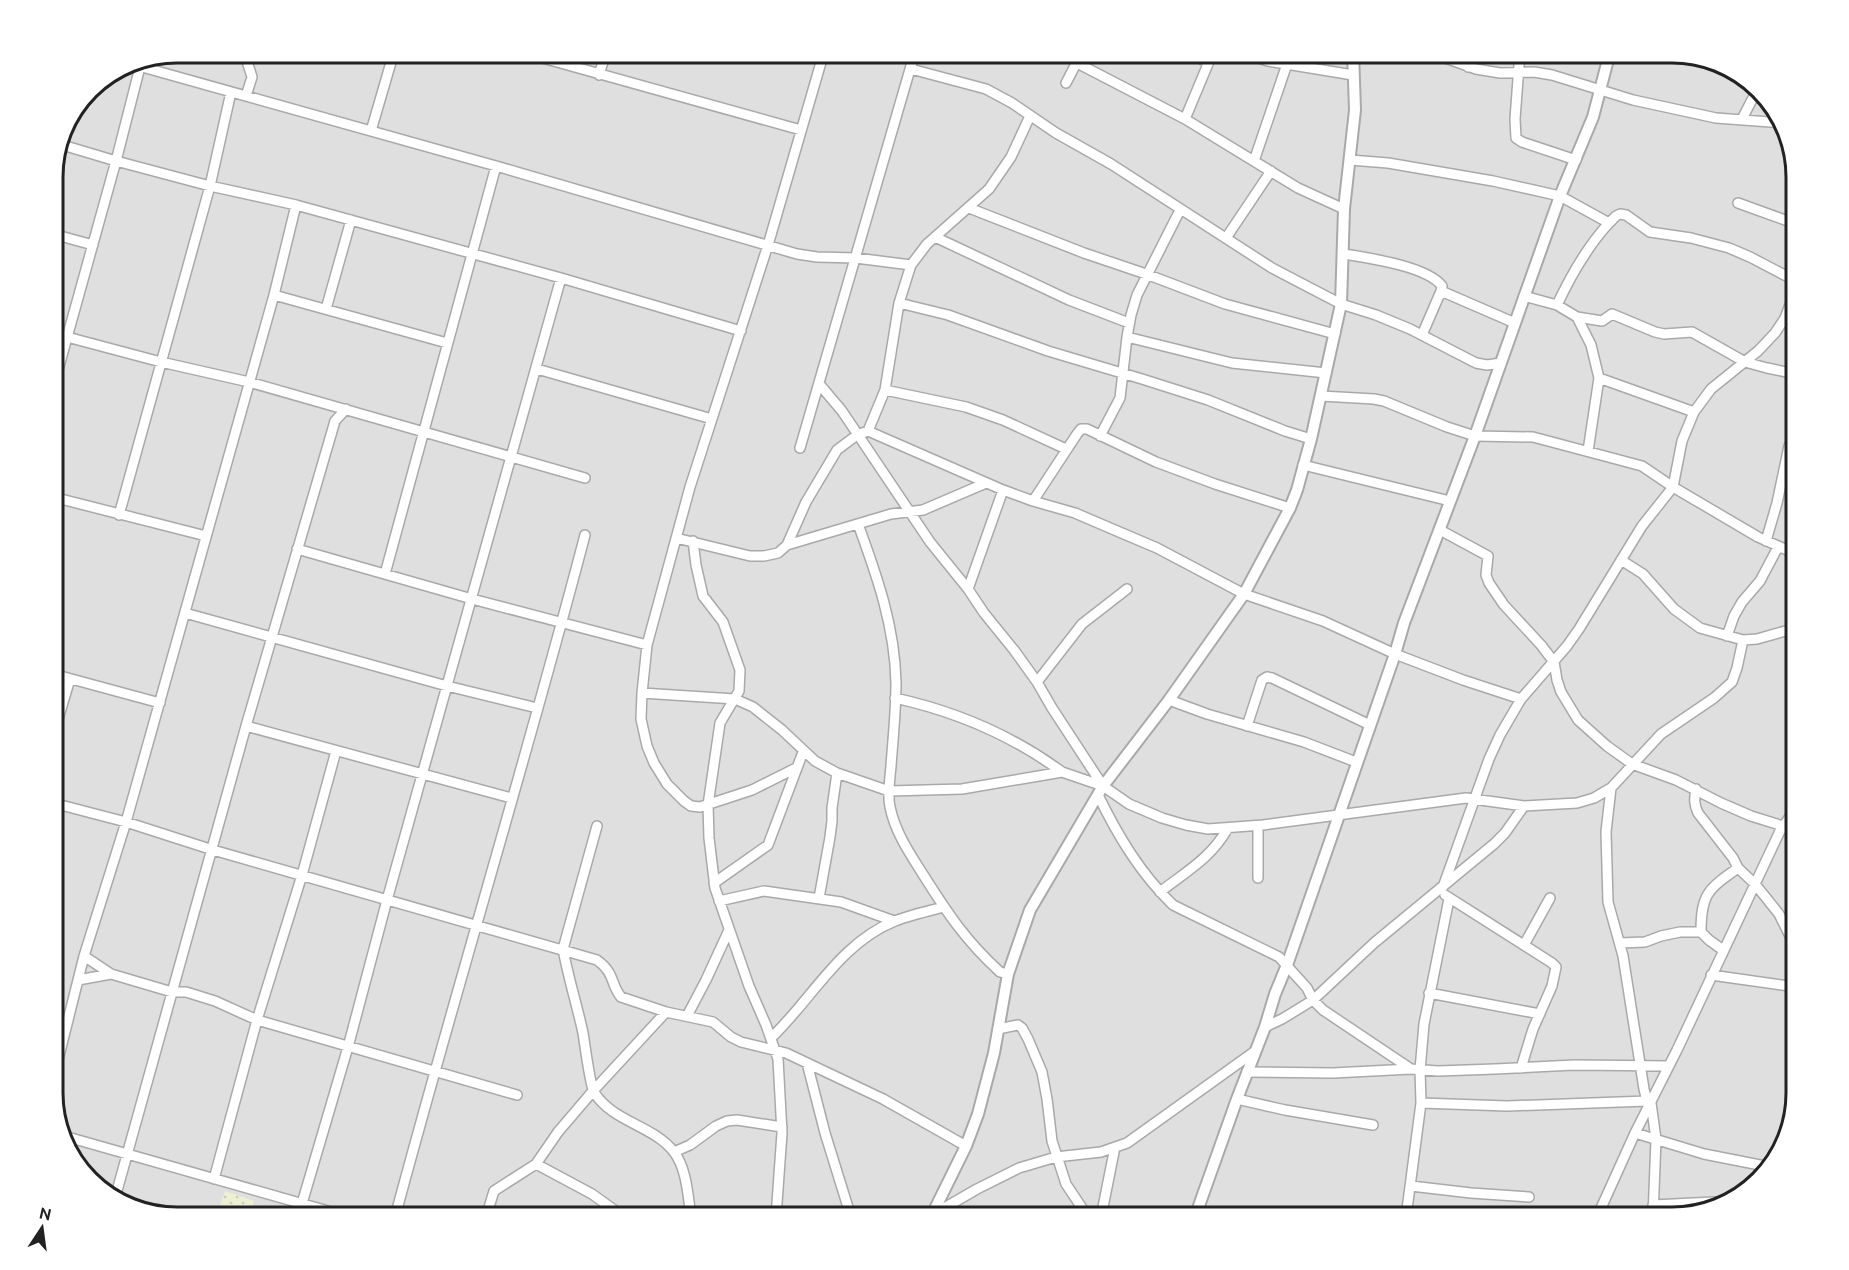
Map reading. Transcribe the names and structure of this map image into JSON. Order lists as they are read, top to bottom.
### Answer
{
  "north": "top"
}
